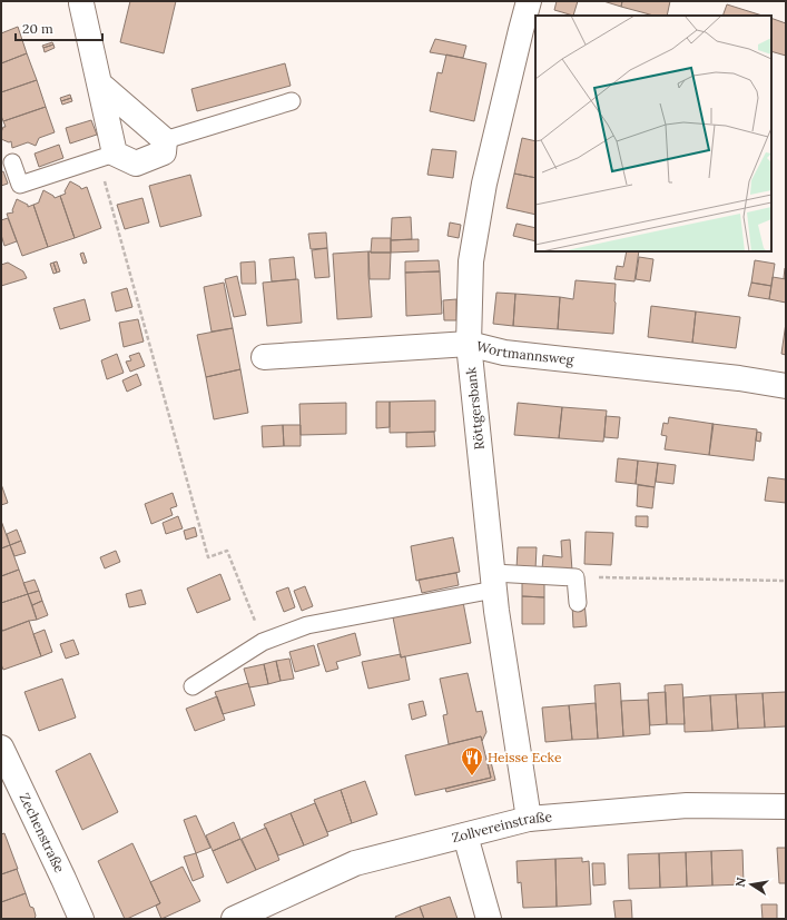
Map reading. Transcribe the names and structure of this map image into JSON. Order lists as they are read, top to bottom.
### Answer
{
  "streets": {
    "street": [
      "Wortmannsweg",
      "Röttgersbank",
      "Zollvereinstraße",
      "Zechenstraße"
    ]
  },
  "crossings": [
    ["Wortmannsweg", "Röttgersbank"],
    ["Röttgersbank", "Zollvereinstraße"]
  ],
  "places": {
    "restaurant": ["Heisse Ecke"]
  },
  "scale_bar": "20 m",
  "north": "left"
}
